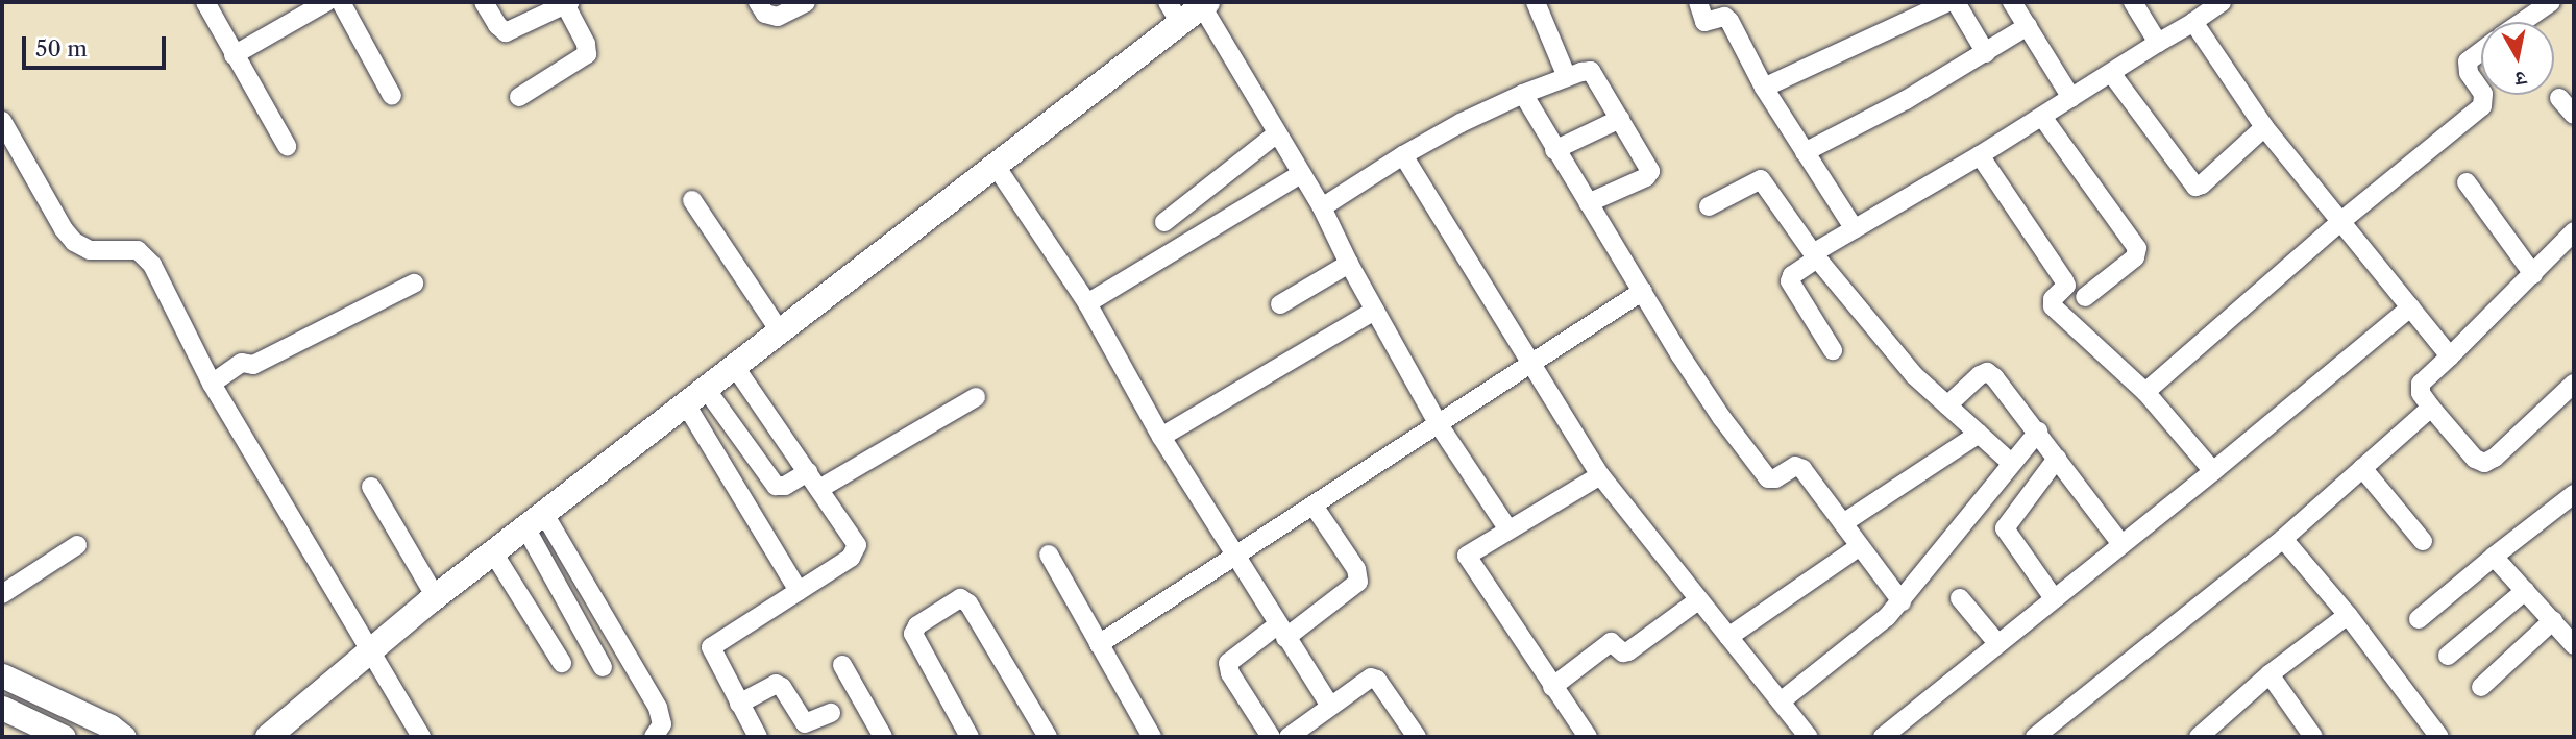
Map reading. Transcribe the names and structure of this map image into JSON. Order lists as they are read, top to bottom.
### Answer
{
  "scale_bar": "50 m",
  "north": "bottom"
}
